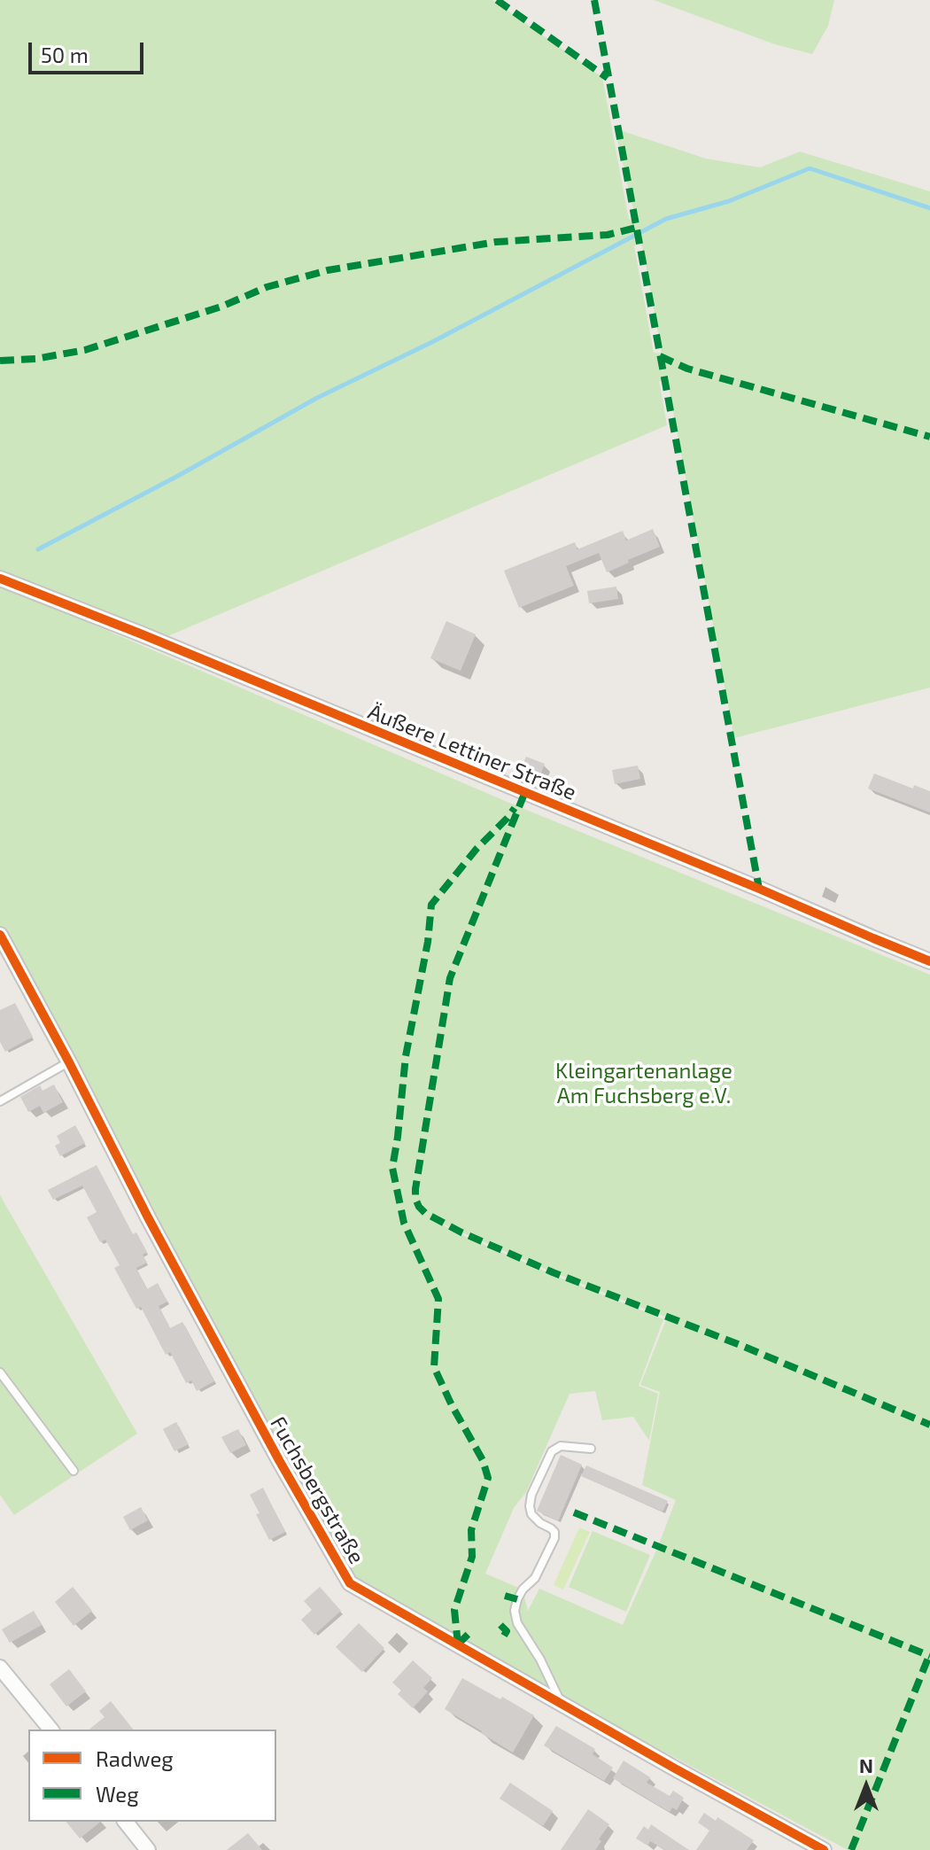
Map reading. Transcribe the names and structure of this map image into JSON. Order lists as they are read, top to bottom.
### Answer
{
  "streets": {
    "street": ["Äußere Lettiner Straße", "Fuchsbergstraße"]
  },
  "parks": ["Kleingartenanlage Am Fuchsberg e.V."],
  "legend": ["Radweg", "Weg"],
  "scale_bar": "50 m",
  "north": "top"
}
